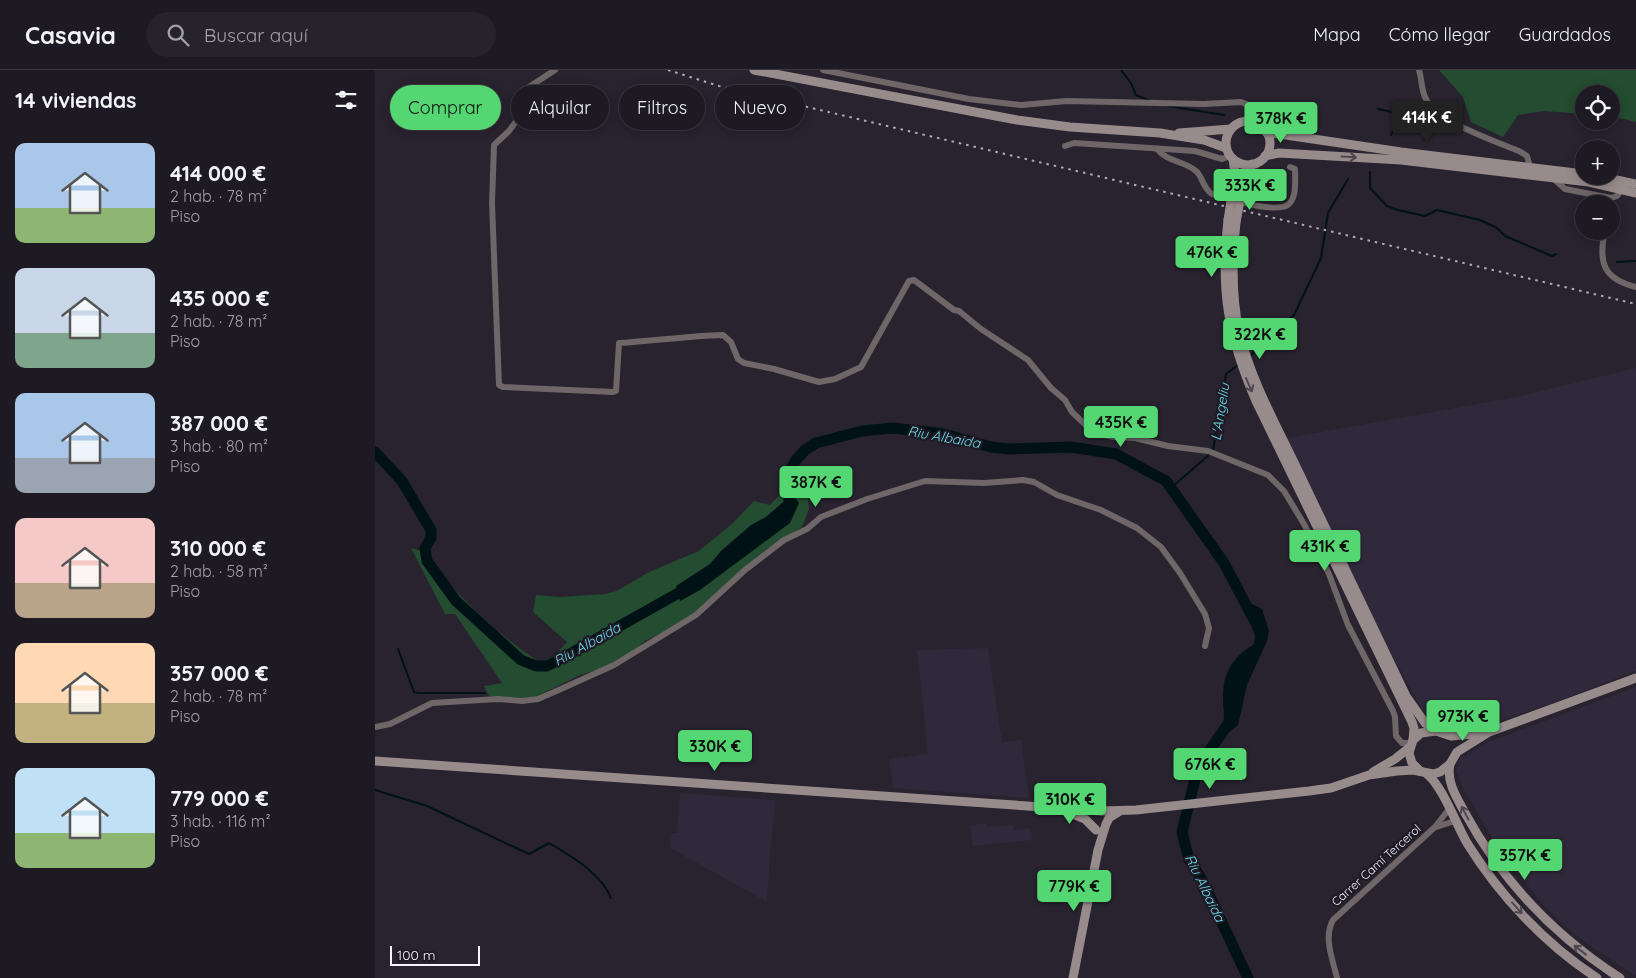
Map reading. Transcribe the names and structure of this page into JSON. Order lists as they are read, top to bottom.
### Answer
{
  "streets": {
    "street": ["Carrer Camí Tercerol"]
  },
  "water": ["L'Angeliu", "Riu Albaida"],
  "scale_bar": "100 m",
  "page": {
    "header": "Casavia",
    "search": "Buscar aquí",
    "nav": ["Mapa", "Cómo llegar", "Guardados"],
    "heading": "14 viviendas",
    "map_buttons": ["+", "−"],
    "chip": [
      "Comprar",
      "Alquilar",
      "Filtros",
      "Nuevo"
    ],
    "price": [
      "414K €",
      "378K €",
      "333K €",
      "476K €",
      "322K €",
      "435K €",
      "387K €",
      "431K €",
      "973K €",
      "330K €",
      "676K €",
      "310K €",
      "357K €",
      "779K €"
    ],
    "list": [
      {
        "name": "414 000 €",
        "note": "2 hab. · 78 m² · Piso"
      },
      {
        "name": "435 000 €",
        "note": "2 hab. · 78 m² · Piso"
      },
      {
        "name": "387 000 €",
        "note": "3 hab. · 80 m² · Piso"
      },
      {
        "name": "310 000 €",
        "note": "2 hab. · 58 m² · Piso"
      },
      {
        "name": "357 000 €",
        "note": "2 hab. · 78 m² · Piso"
      },
      {
        "name": "779 000 €",
        "note": "3 hab. · 116 m² · Piso"
      }
    ],
    "scale": "100 m"
  }
}
